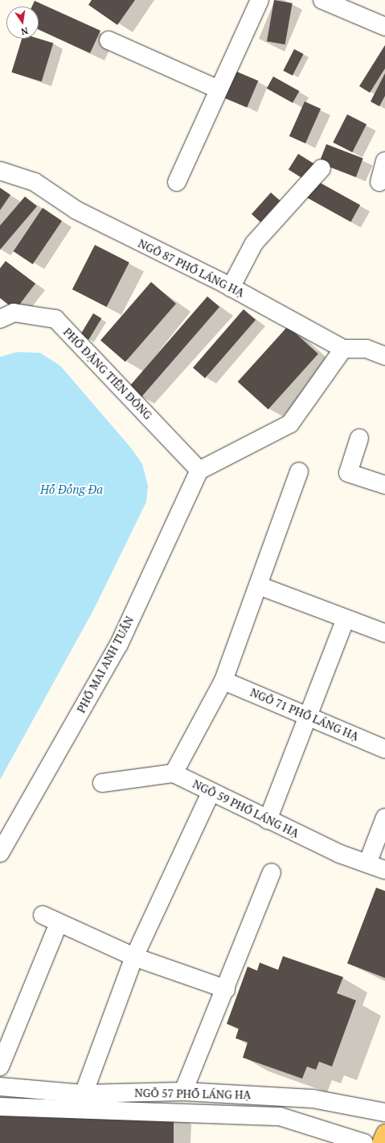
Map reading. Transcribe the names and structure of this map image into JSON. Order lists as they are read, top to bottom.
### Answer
{
  "streets": {
    "street": [
      "NGÕ 87 PHỐ LÁNG HẠ",
      "PHỐ ĐẶNG TIẾN ĐÔNG",
      "PHỐ MAI ANH TUẤN",
      "NGÕ 71 PHỐ LÁNG HẠ",
      "NGÕ 59 PHỐ LÁNG HẠ",
      "NGÕ 57 PHỐ LÁNG HẠ"
    ]
  },
  "crossings": [
    ["PHỐ ĐẶNG TIẾN ĐÔNG", "PHỐ MAI ANH TUẤN"]
  ],
  "water": ["Hố Đống Đa"],
  "north": "bottom"
}
